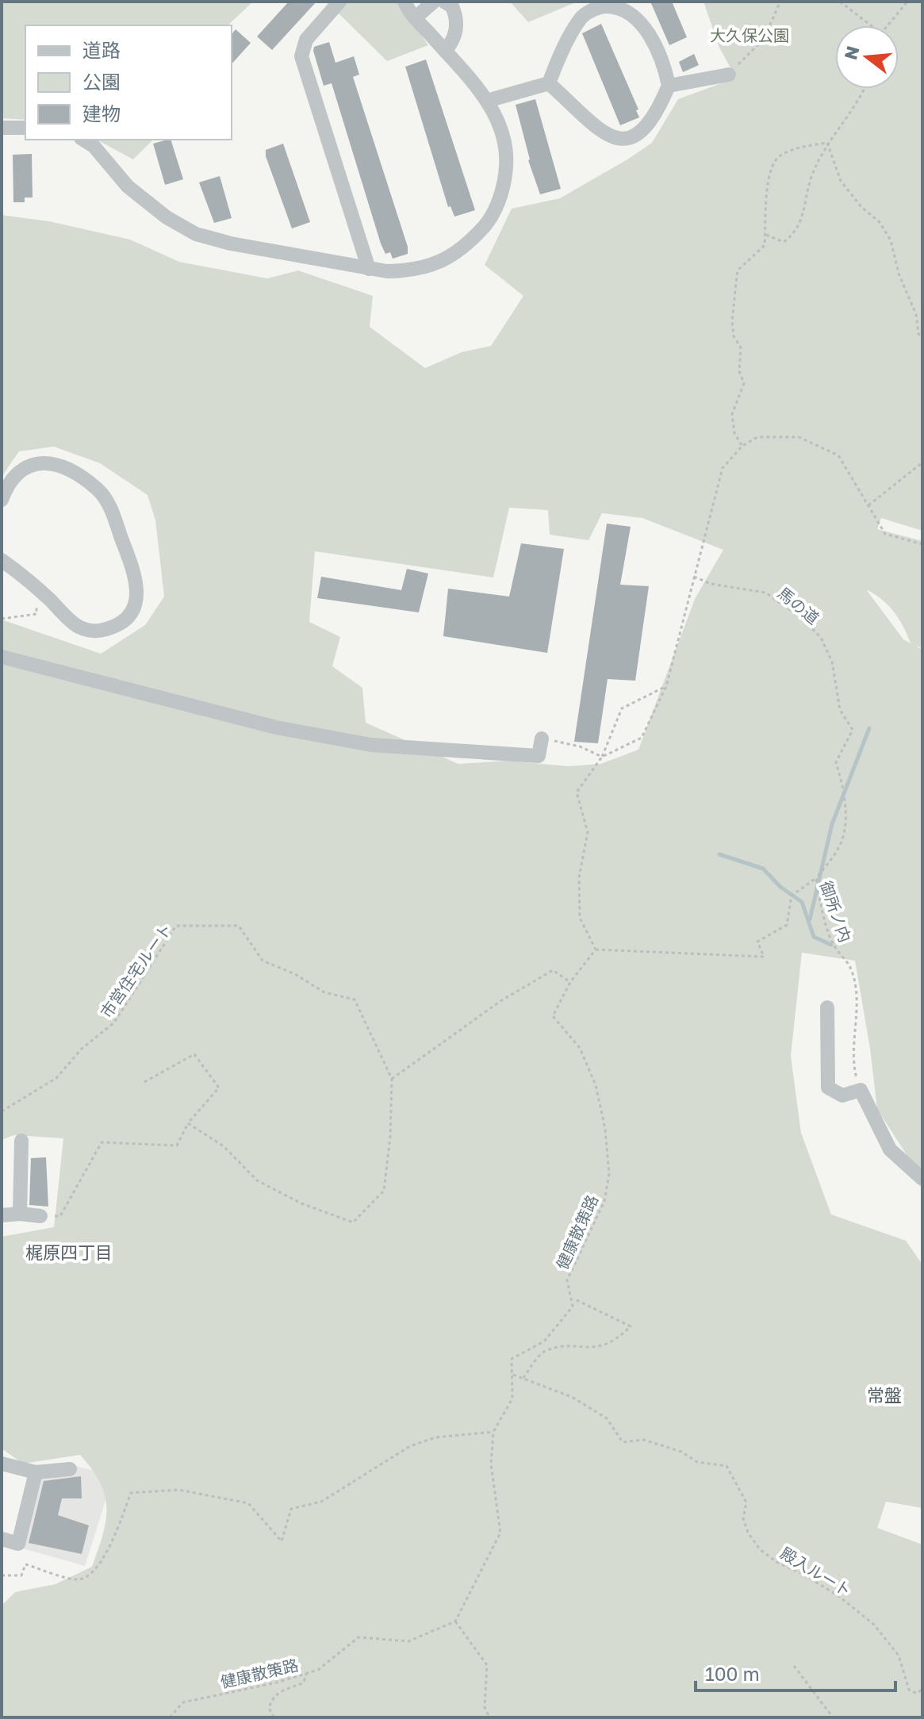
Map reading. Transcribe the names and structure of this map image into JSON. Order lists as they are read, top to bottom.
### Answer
{
  "streets": {
    "path": [
      "馬の道",
      "御所ノ内",
      "市営住宅ルート",
      "健康散策路",
      "殿入ルート"
    ]
  },
  "crossings": [
    ["馬の道", "御所ノ内"],
    ["御所ノ内", "健康散策路"]
  ],
  "districts": ["梶原四丁目", "常盤"],
  "parks": ["大久保公園"],
  "legend": ["道路", "公園", "建物"],
  "scale_bar": "100 m",
  "north": "left"
}
